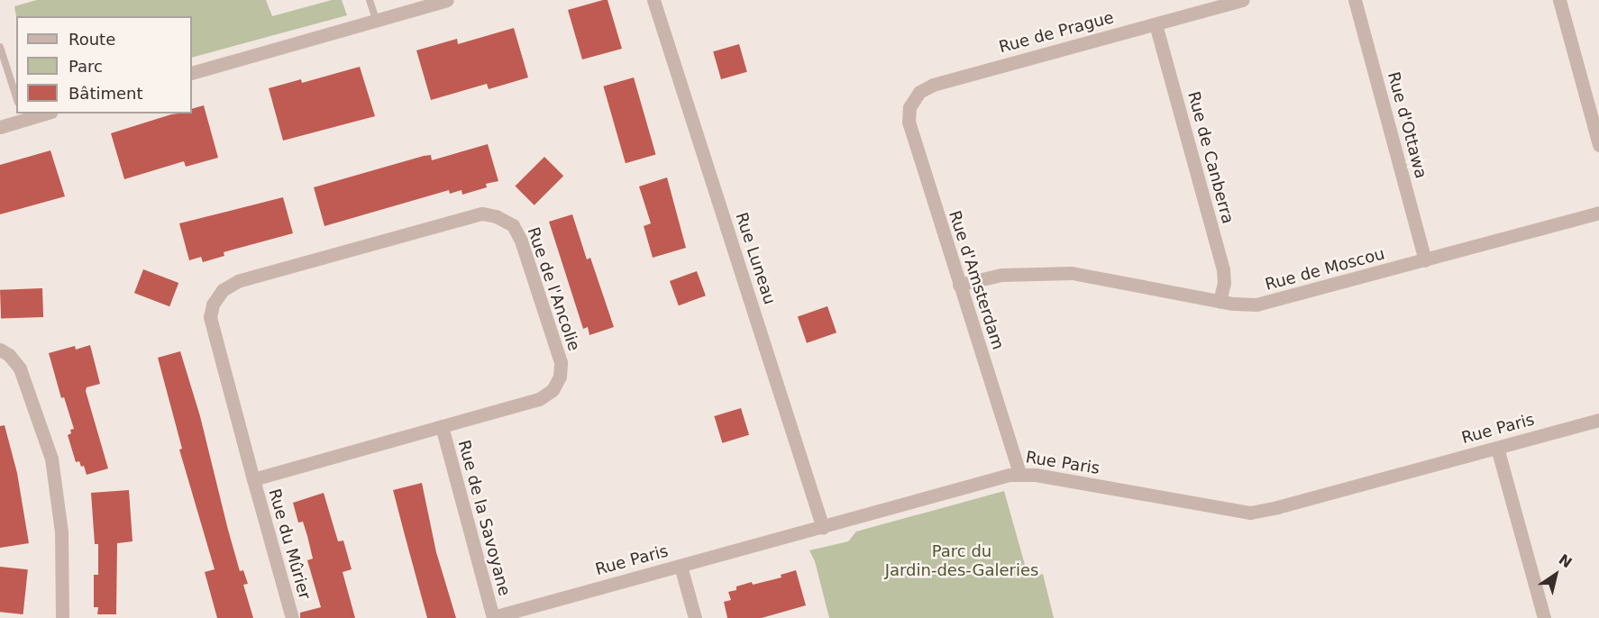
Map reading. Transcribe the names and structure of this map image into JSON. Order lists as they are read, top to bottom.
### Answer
{
  "streets": {
    "street": [
      "Rue de Prague",
      "Rue d'Ottawa",
      "Rue de Canberra",
      "Rue Luneau",
      "Rue de Moscou",
      "Rue d'Amsterdam",
      "Rue de l'Ancolie",
      "Rue Paris",
      "Rue de la Savoyane",
      "Rue du Mûrier"
    ]
  },
  "crossings": [
    ["Rue de Prague", "Rue de Canberra"],
    ["Rue de Prague", "Rue d'Amsterdam"],
    ["Rue d'Ottawa", "Rue de Moscou"],
    ["Rue de Canberra", "Rue de Moscou"],
    ["Rue Luneau", "Rue Paris"],
    ["Rue de Moscou", "Rue d'Amsterdam"],
    ["Rue d'Amsterdam", "Rue Paris"],
    ["Rue de l'Ancolie", "Rue de la Savoyane"],
    ["Rue de l'Ancolie", "Rue du Mûrier"],
    ["Rue Paris", "Rue de la Savoyane"]
  ],
  "parks": ["Parc du Jardin-des-Galeries"],
  "legend": ["Route", "Parc", "Bâtiment"],
  "north": "top right"
}
